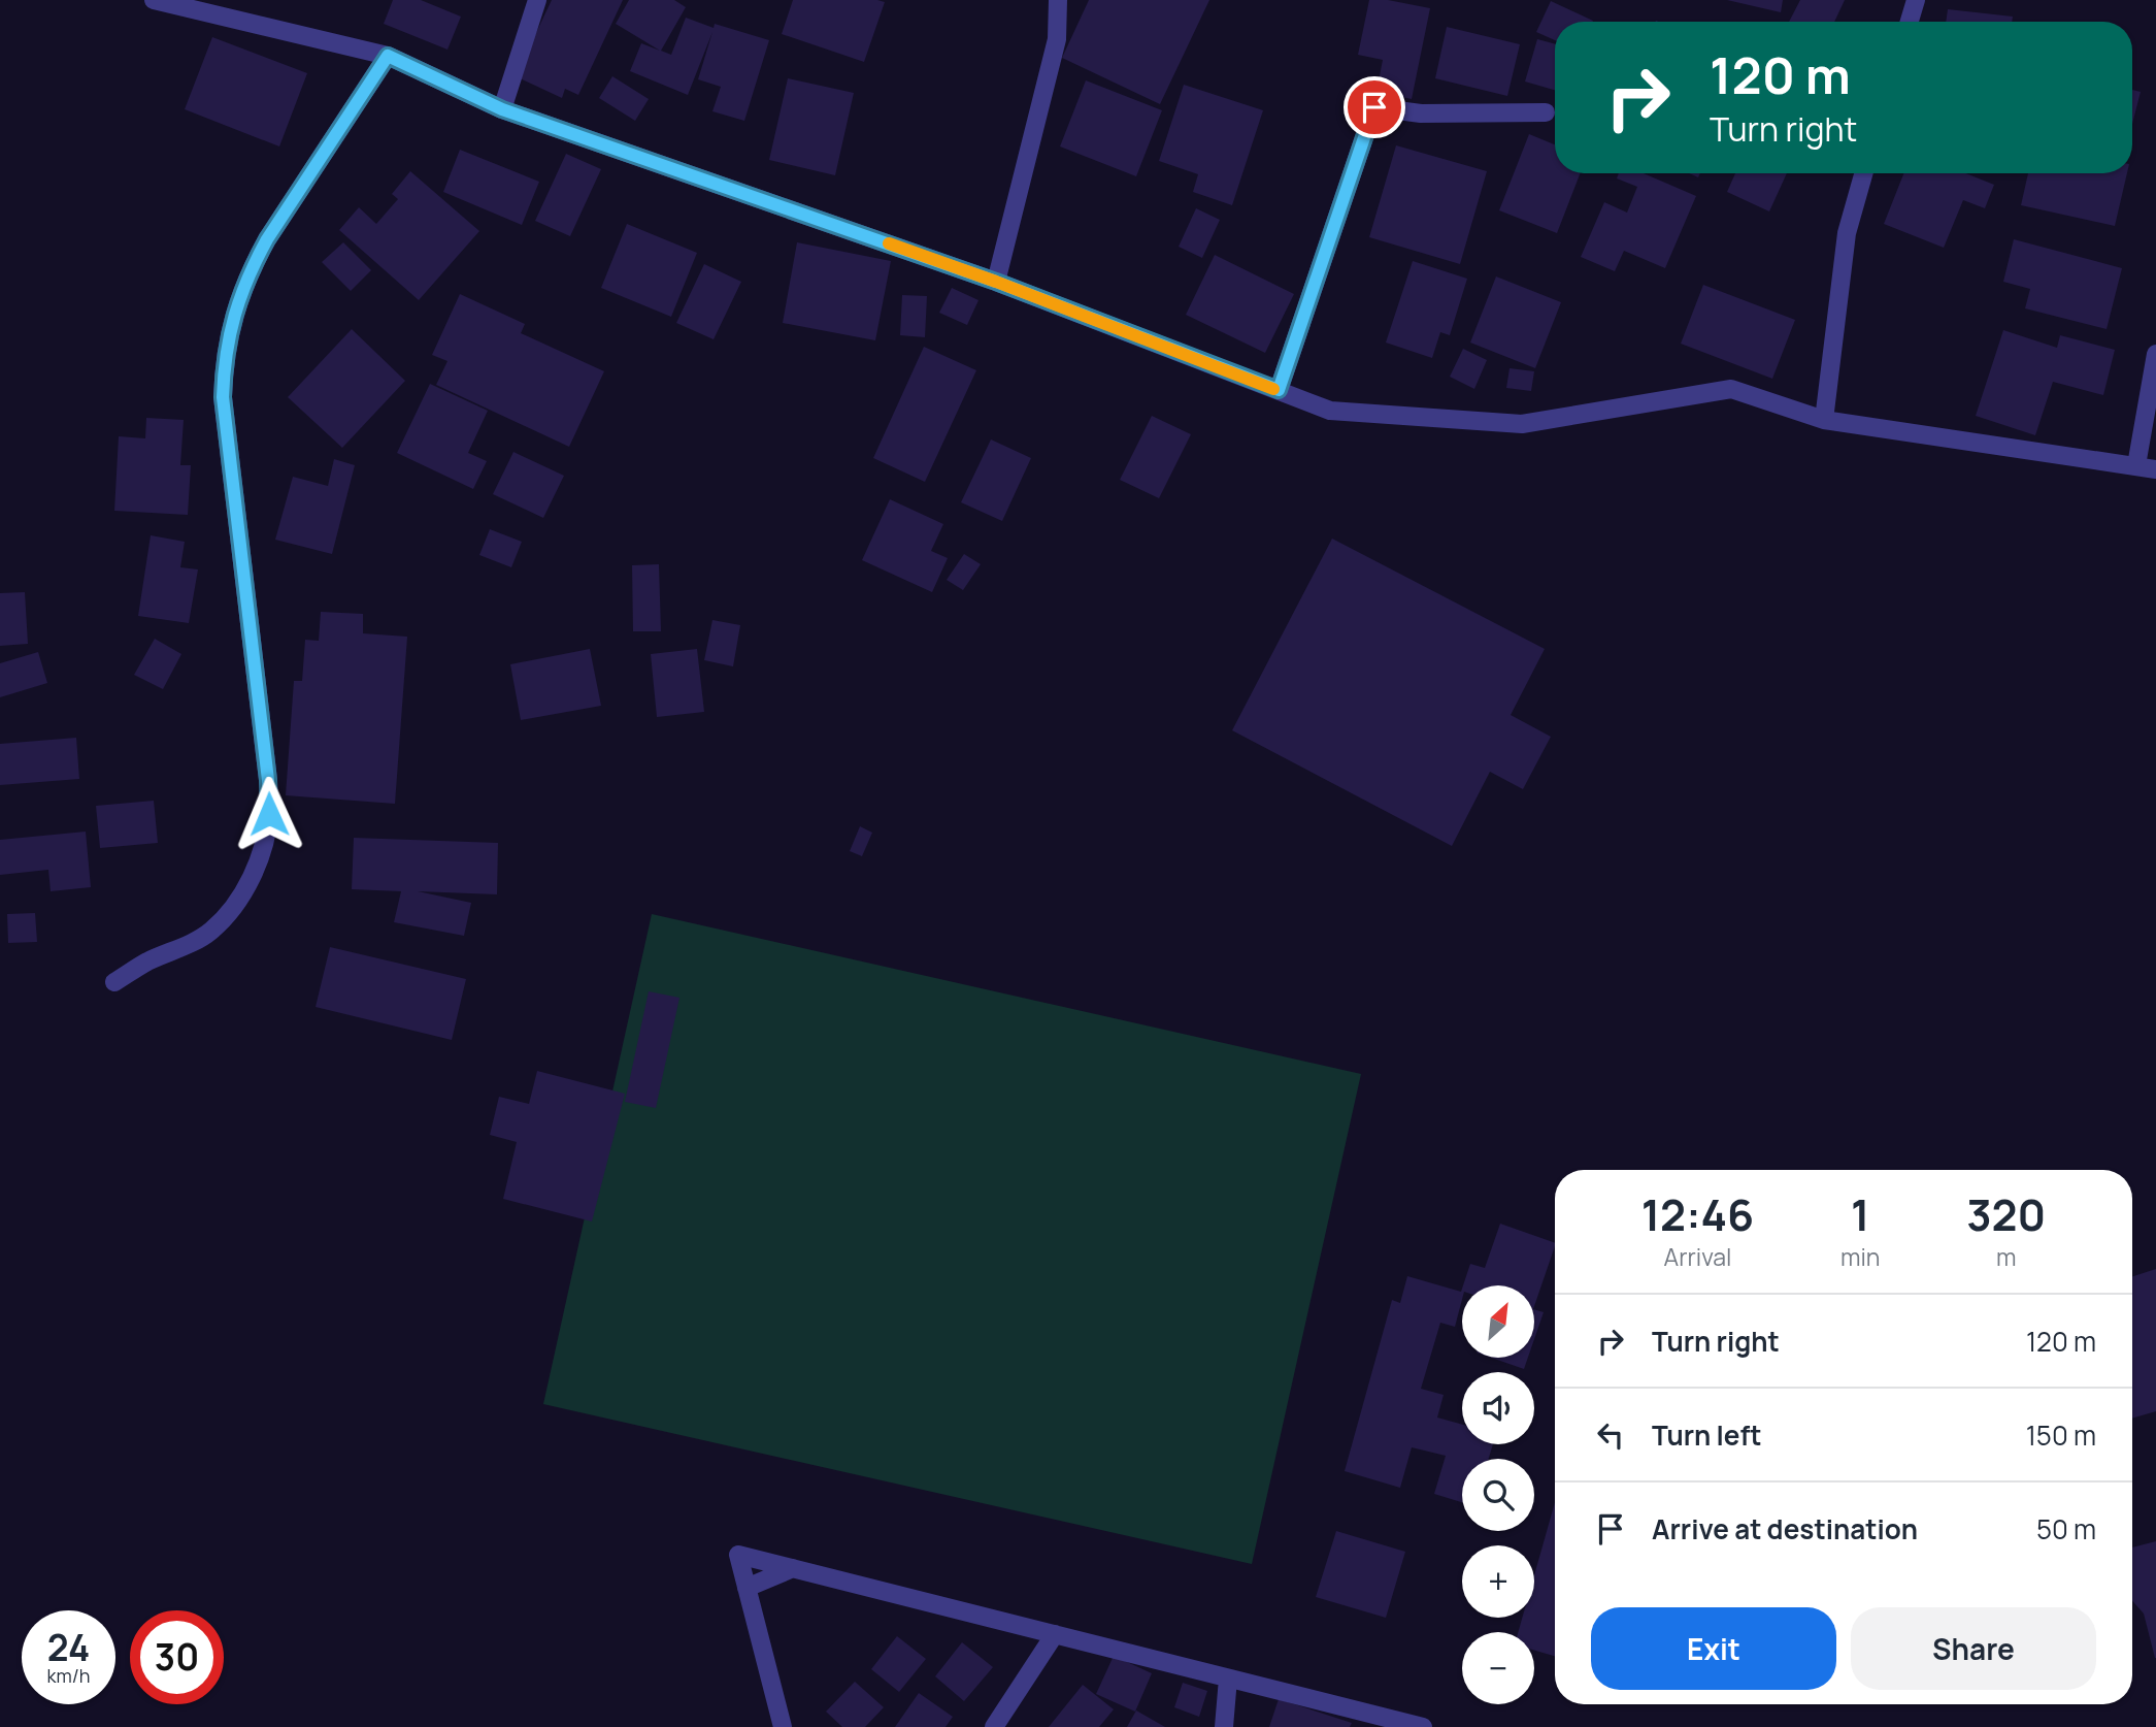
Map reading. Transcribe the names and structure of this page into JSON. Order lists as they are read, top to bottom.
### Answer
{
  "north": "top right",
  "page": {
    "turn": ["120 m", "Turn right"],
    "eta": [
      "12:46",
      "Arrival",
      "1",
      "min",
      "320",
      "m"
    ],
    "map_buttons": ["+", "−"],
    "list": [
      {
        "name": "Turn right",
        "value": "120 m"
      },
      {
        "name": "Turn left",
        "value": "150 m"
      },
      {
        "name": "Arrive at destination",
        "value": "50 m"
      }
    ],
    "buttons": ["Exit", "Share"],
    "speed": "24 km/h",
    "limit": "30"
  }
}
